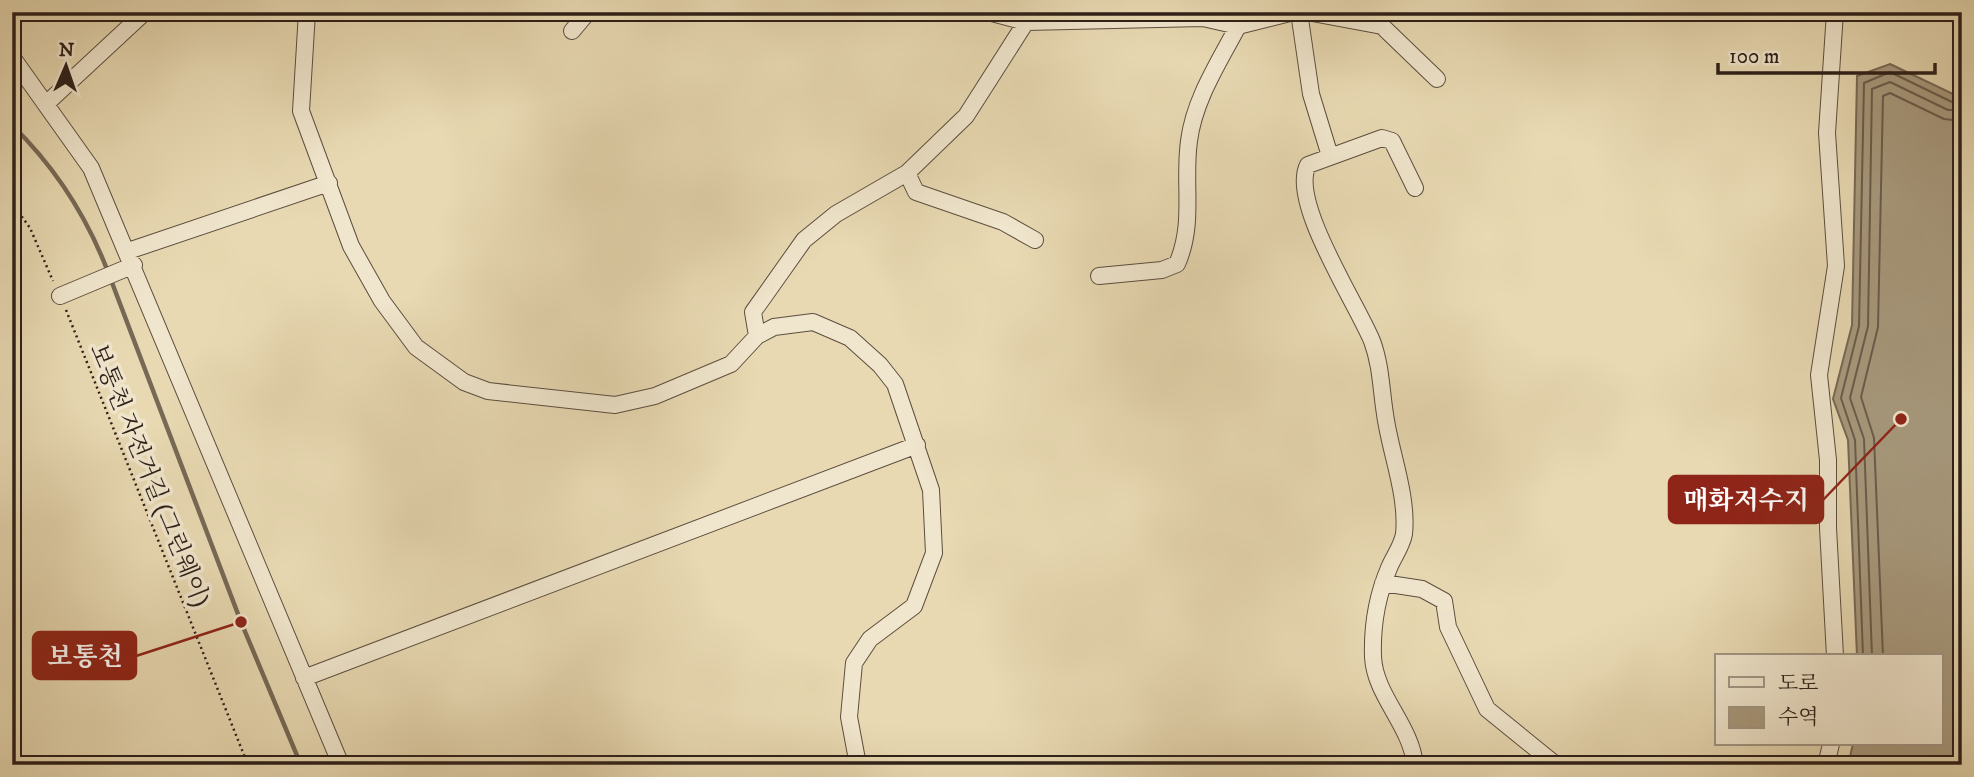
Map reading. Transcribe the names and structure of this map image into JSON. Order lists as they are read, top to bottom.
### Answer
{
  "streets": {
    "path": ["보통천 자전거길 (그린웨이)"]
  },
  "places": ["매화저수지", "보통천"],
  "legend": ["도로", "수역"],
  "scale_bar": "100 m",
  "north": "top"
}
